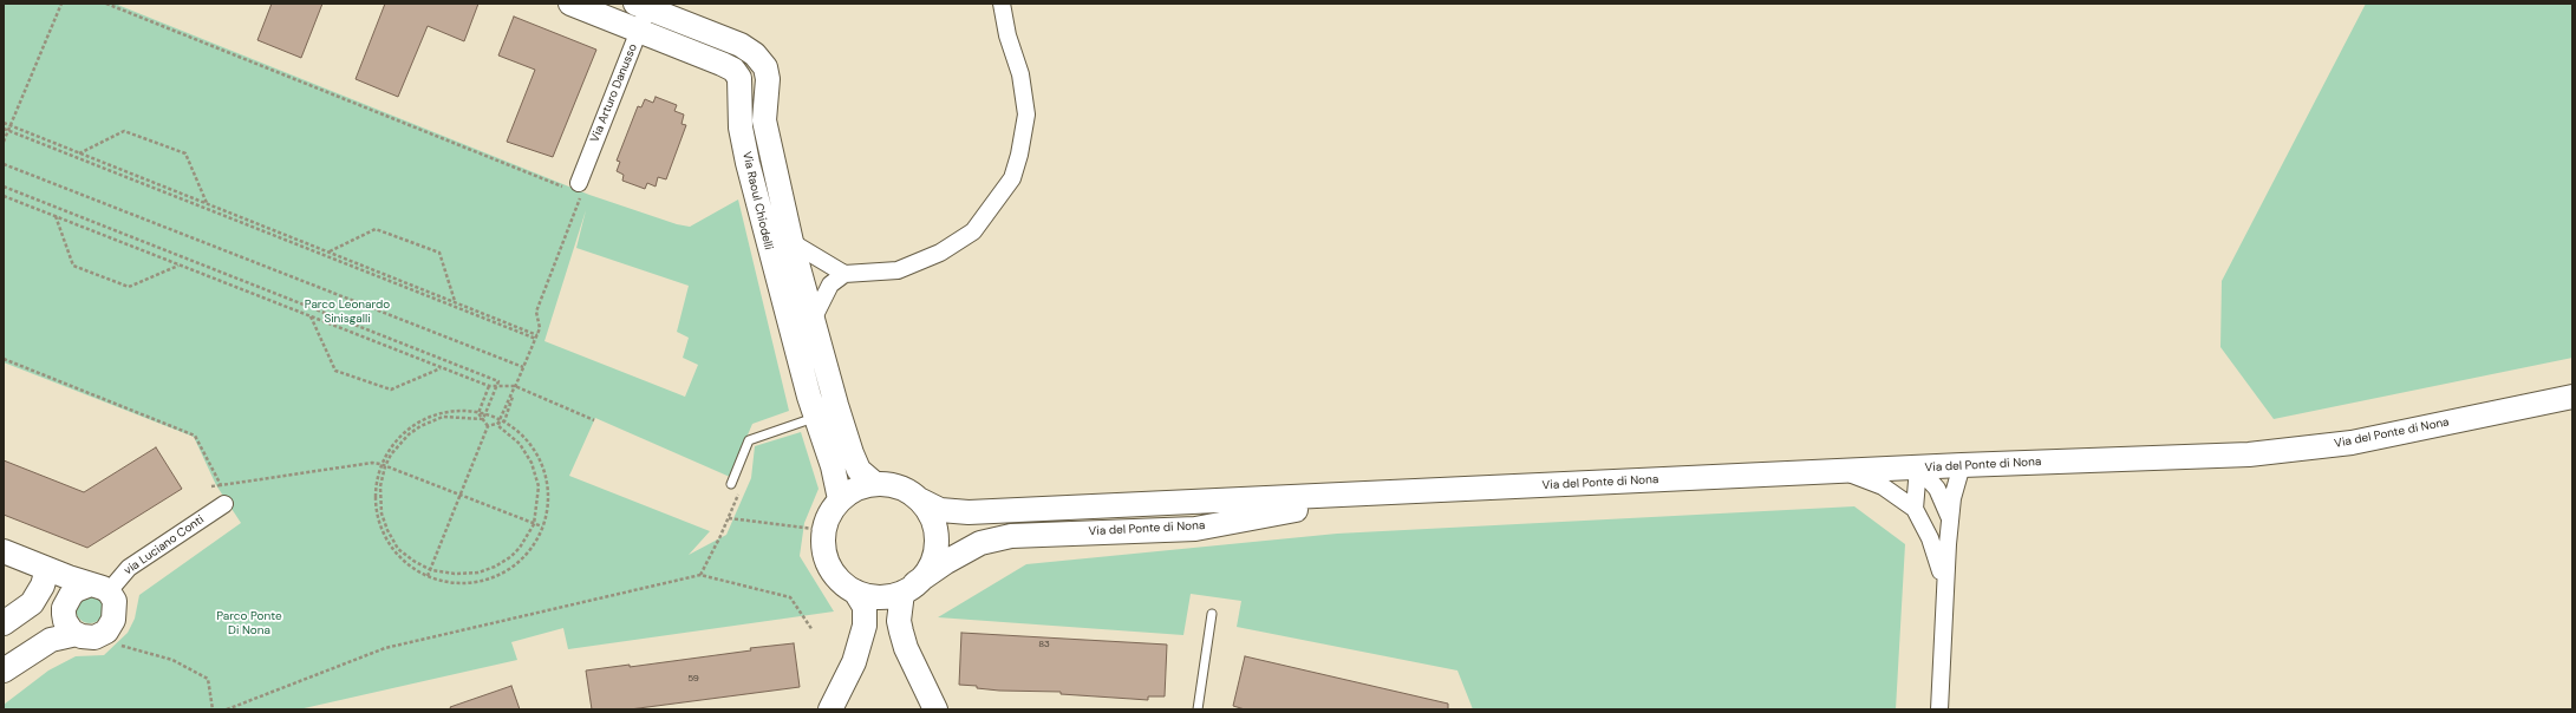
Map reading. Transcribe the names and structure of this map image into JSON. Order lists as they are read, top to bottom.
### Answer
{
  "streets": {
    "main road": ["Via Raoul Chiodelli", "Via del Ponte di Nona"],
    "street": ["Via Arturo Danusso", "via Luciano Conti"]
  },
  "crossings": [
    ["Via Arturo Danusso", "Via Raoul Chiodelli"],
    ["Via Raoul Chiodelli", "Via del Ponte di Nona"]
  ],
  "parks": ["Parco Leonardo Sinisgalli", "Parco Ponte Di Nona"],
  "house_numbers": ["83", "59"]
}
